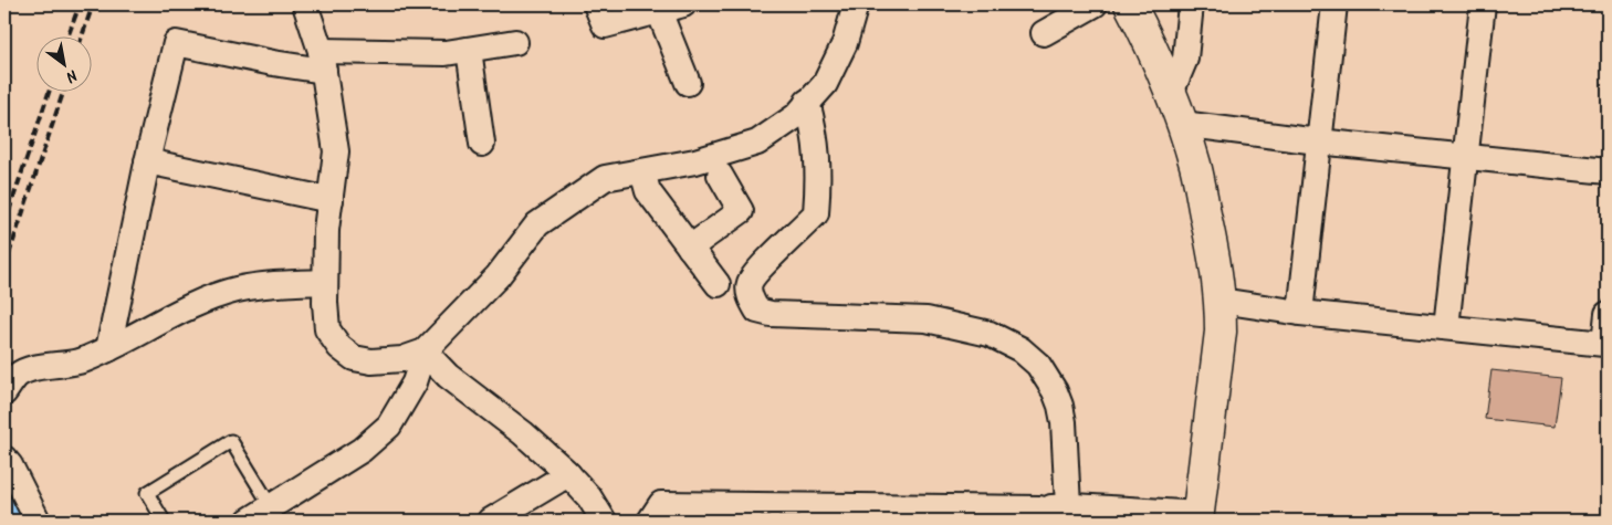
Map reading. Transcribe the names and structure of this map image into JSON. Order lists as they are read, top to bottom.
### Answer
{
  "north": "bottom right"
}
